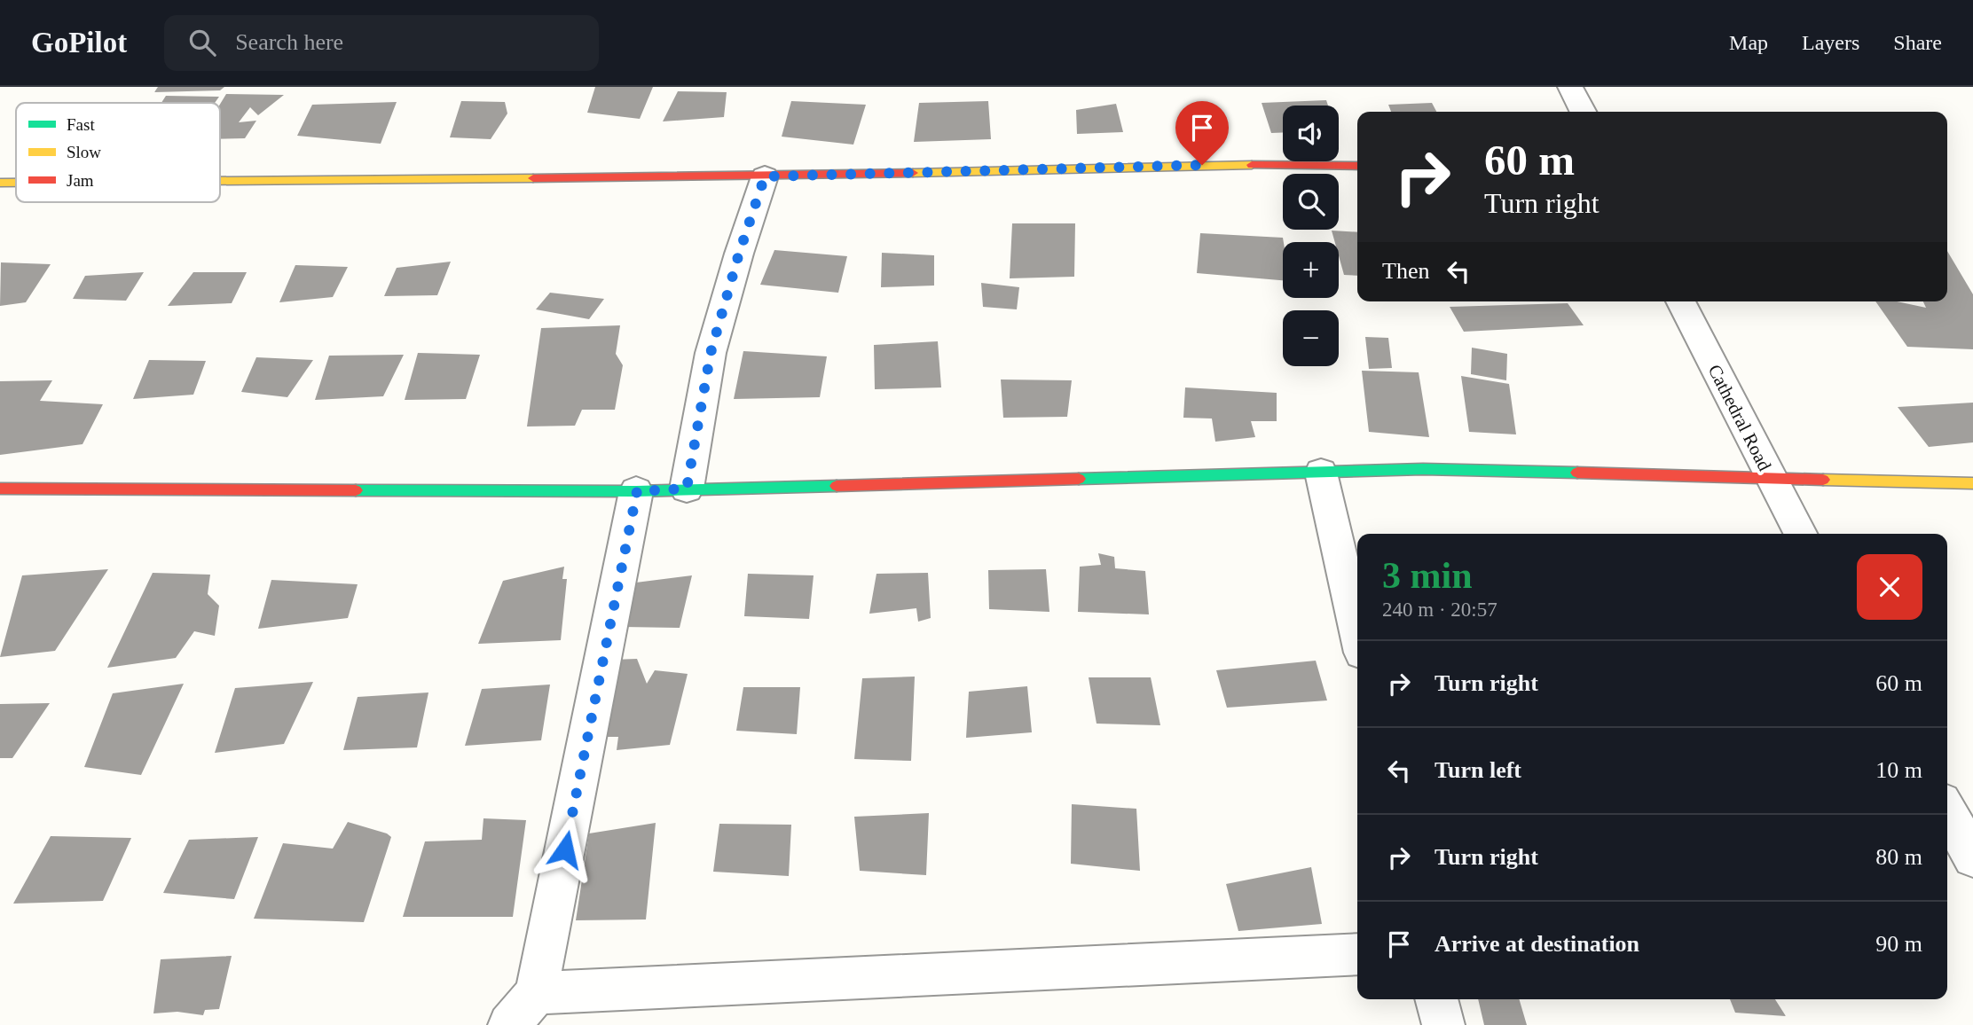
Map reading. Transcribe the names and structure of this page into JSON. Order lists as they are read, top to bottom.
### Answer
{
  "streets": {
    "street": ["Cathedral Road"]
  },
  "legend": ["Fast", "Slow", "Jam"],
  "page": {
    "header": "GoPilot",
    "search": "Search here",
    "nav": ["Map", "Layers", "Share"],
    "map_buttons": ["+", "−"],
    "turn": ["60 m", "Turn right"],
    "then": "Then",
    "heading": ["3 min", "240 m · 20:57"],
    "list": [
      {
        "name": "Turn right",
        "value": "60 m"
      },
      {
        "name": "Turn left",
        "value": "10 m"
      },
      {
        "name": "Turn right",
        "value": "80 m"
      },
      {
        "name": "Arrive at destination",
        "value": "90 m"
      }
    ]
  }
}
